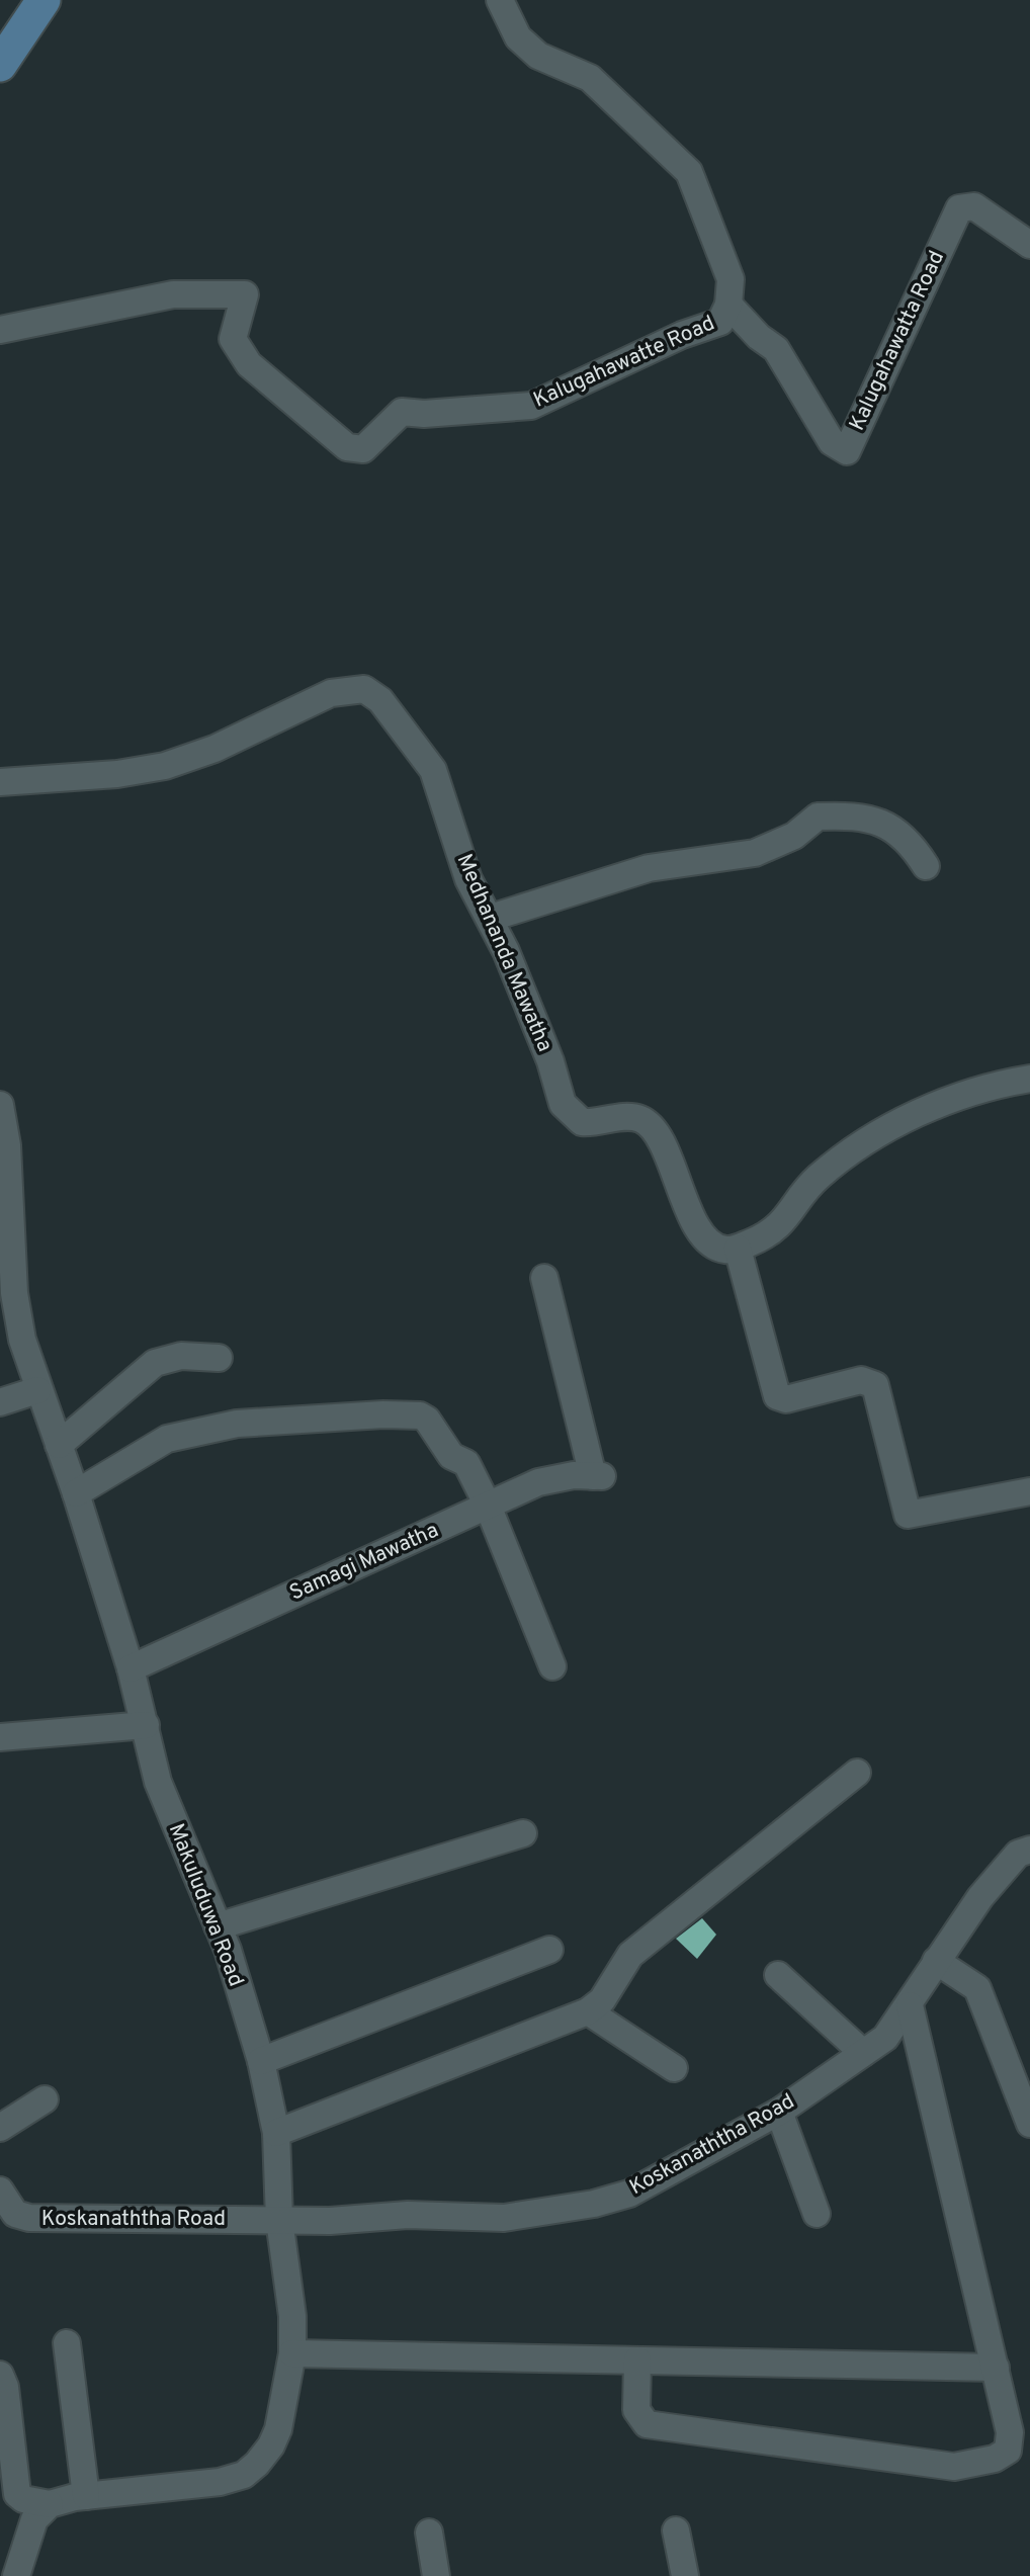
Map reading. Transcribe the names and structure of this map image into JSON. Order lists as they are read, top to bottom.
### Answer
{
  "streets": {
    "street": [
      "Kalugahawatta Road",
      "Kalugahawatte Road",
      "Medhananda Mawatha",
      "Samagi Mawatha",
      "Makuluduwa Road",
      "Koskanaththa Road"
    ]
  },
  "crossings": [
    ["Kalugahawatta Road", "Kalugahawatte Road"],
    ["Samagi Mawatha", "Makuluduwa Road"],
    ["Makuluduwa Road", "Koskanaththa Road"]
  ]
}
